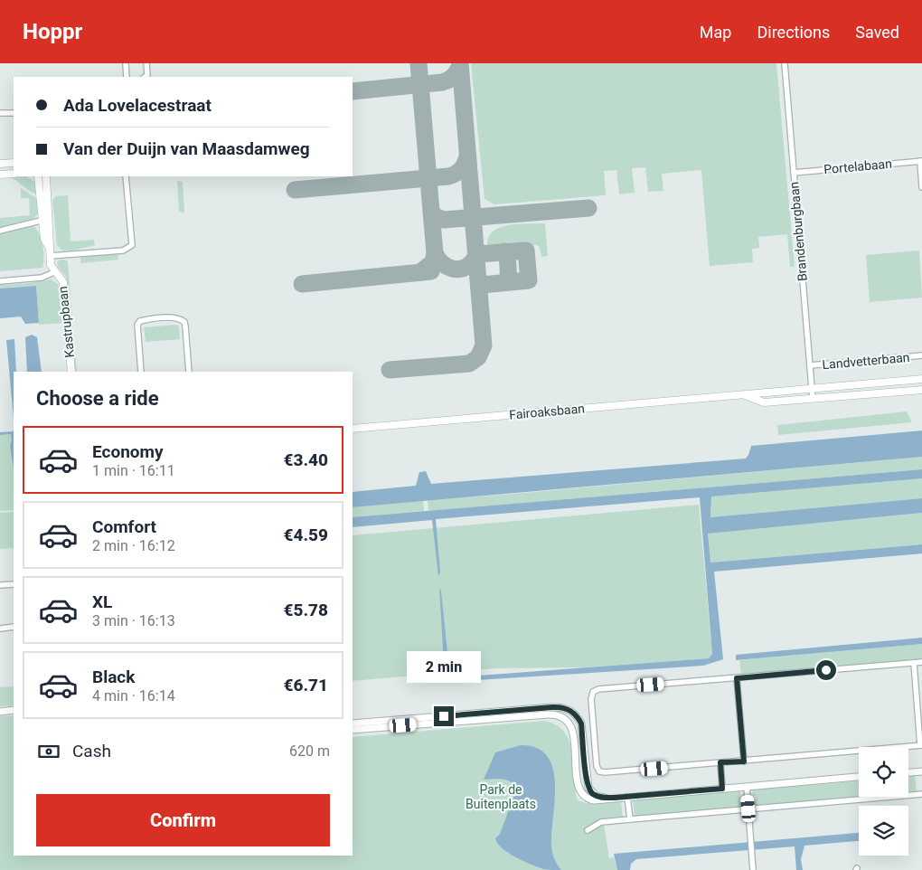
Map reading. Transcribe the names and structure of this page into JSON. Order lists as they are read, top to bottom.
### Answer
{
  "streets": {
    "main road": ["Kastrupbaan", "Fairoaksbaan"],
    "street": ["Portelabaan", "Brandenburgbaan", "Landvetterbaan"]
  },
  "crossings": [
    ["Portelabaan", "Brandenburgbaan"],
    ["Brandenburgbaan", "Landvetterbaan"],
    ["Brandenburgbaan", "Fairoaksbaan"]
  ],
  "parks": ["Park de Buitenplaats"],
  "page": {
    "header": "Hoppr",
    "nav": ["Map", "Directions", "Saved"],
    "banner": ["Ada Lovelacestraat", "Van der Duijn van Maasdamweg"],
    "heading": "Choose a ride",
    "list": [
      {
        "name": "Economy",
        "note": "1 min · 16:11",
        "value": "€3.40"
      },
      {
        "name": "Comfort",
        "note": "2 min · 16:12",
        "value": "€4.59"
      },
      {
        "name": "XL",
        "note": "3 min · 16:13",
        "value": "€5.78"
      },
      {
        "name": "Black",
        "note": "4 min · 16:14",
        "value": "€6.71"
      }
    ],
    "bubble": "2 min",
    "pay": ["Cash", "620 m"],
    "buttons": "Confirm"
  }
}
